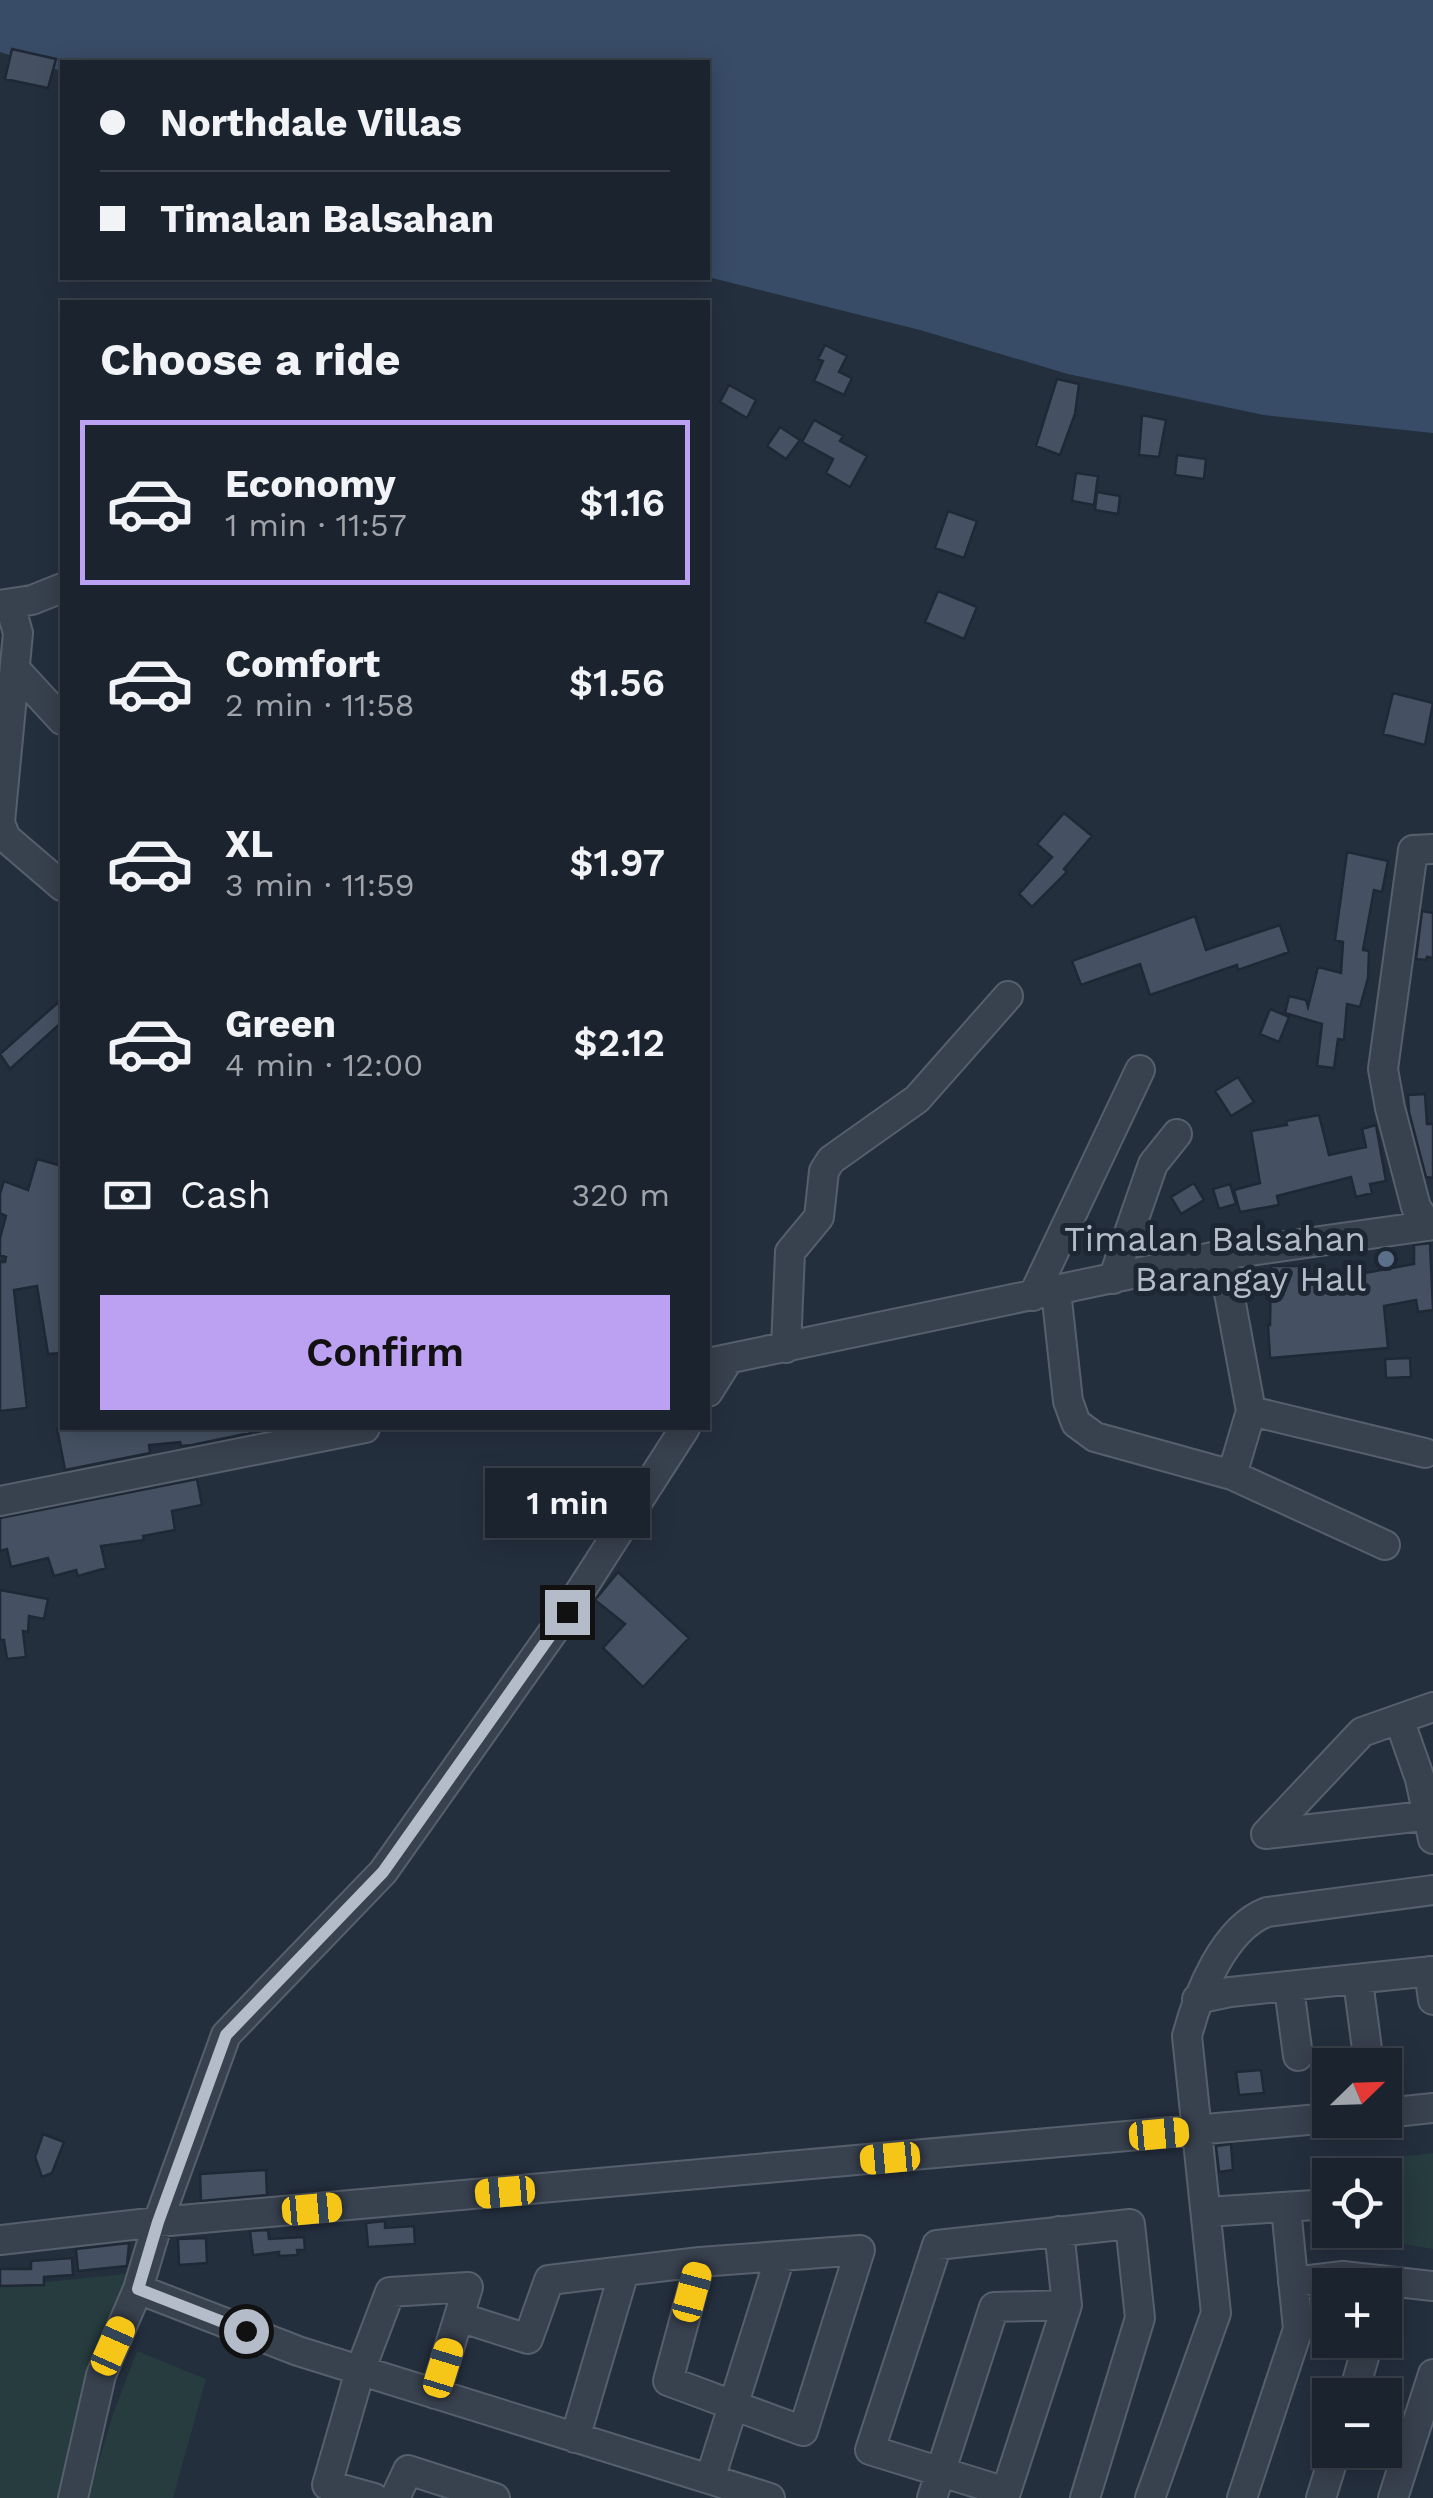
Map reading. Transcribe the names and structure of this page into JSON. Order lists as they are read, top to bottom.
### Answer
{
  "places": ["Timalan Balsahan Barangay Hall"],
  "north": "top right",
  "page": {
    "banner": ["Northdale Villas", "Timalan Balsahan"],
    "heading": "Choose a ride",
    "list": [
      {
        "name": "Economy",
        "note": "1 min · 11:57",
        "value": "$1.16"
      },
      {
        "name": "Comfort",
        "note": "2 min · 11:58",
        "value": "$1.56"
      },
      {
        "name": "XL",
        "note": "3 min · 11:59",
        "value": "$1.97"
      },
      {
        "name": "Green",
        "note": "4 min · 12:00",
        "value": "$2.12"
      }
    ],
    "pay": ["Cash", "320 m"],
    "buttons": "Confirm",
    "bubble": "1 min",
    "map_buttons": ["+", "−"]
  }
}
